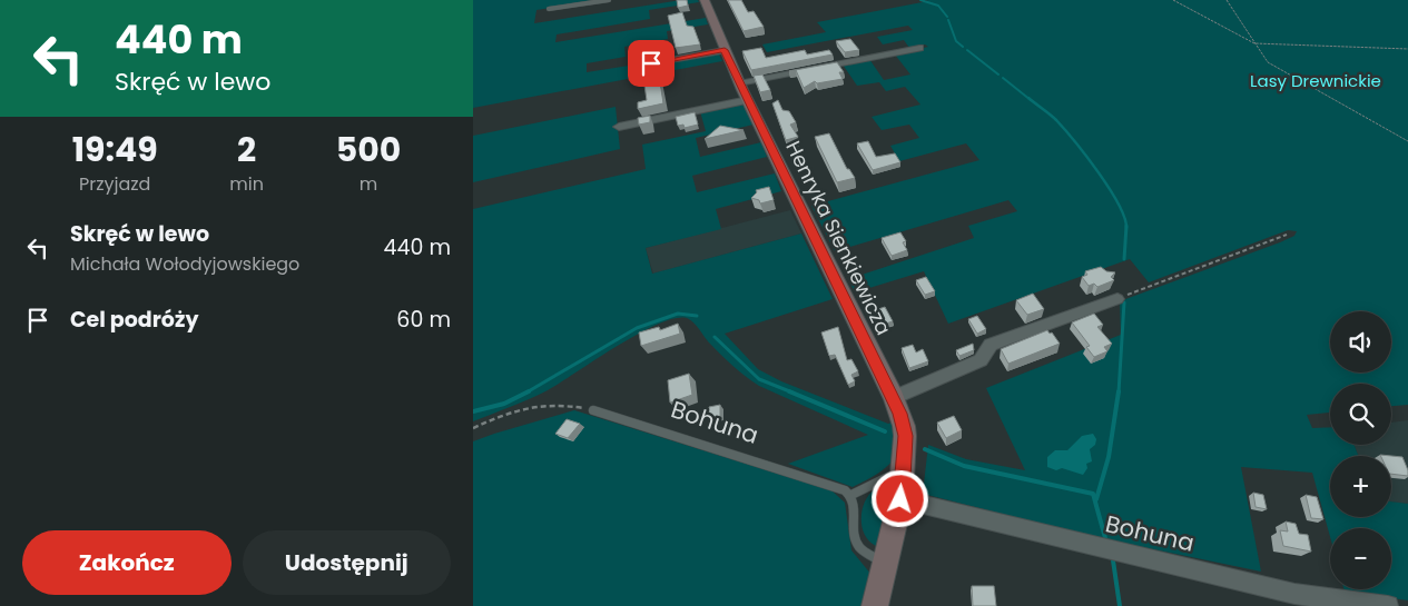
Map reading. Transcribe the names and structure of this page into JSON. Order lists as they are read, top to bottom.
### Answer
{
  "streets": {
    "street": ["Henryka Sienkiewicza", "Bohuna"]
  },
  "crossings": [
    ["Henryka Sienkiewicza", "Bohuna"]
  ],
  "parks": ["Lasy Drewnickie"],
  "page": {
    "turn": ["440 m", "Skręć w lewo"],
    "eta": [
      "19:49",
      "Przyjazd",
      "2",
      "min",
      "500",
      "m"
    ],
    "list": [
      {
        "name": "Skręć w lewo",
        "note": "Michała Wołodyjowskiego",
        "value": "440 m"
      },
      {
        "name": "Cel podróży",
        "value": "60 m"
      }
    ],
    "map_buttons": ["+", "−"],
    "buttons": ["Zakończ", "Udostępnij"]
  }
}
